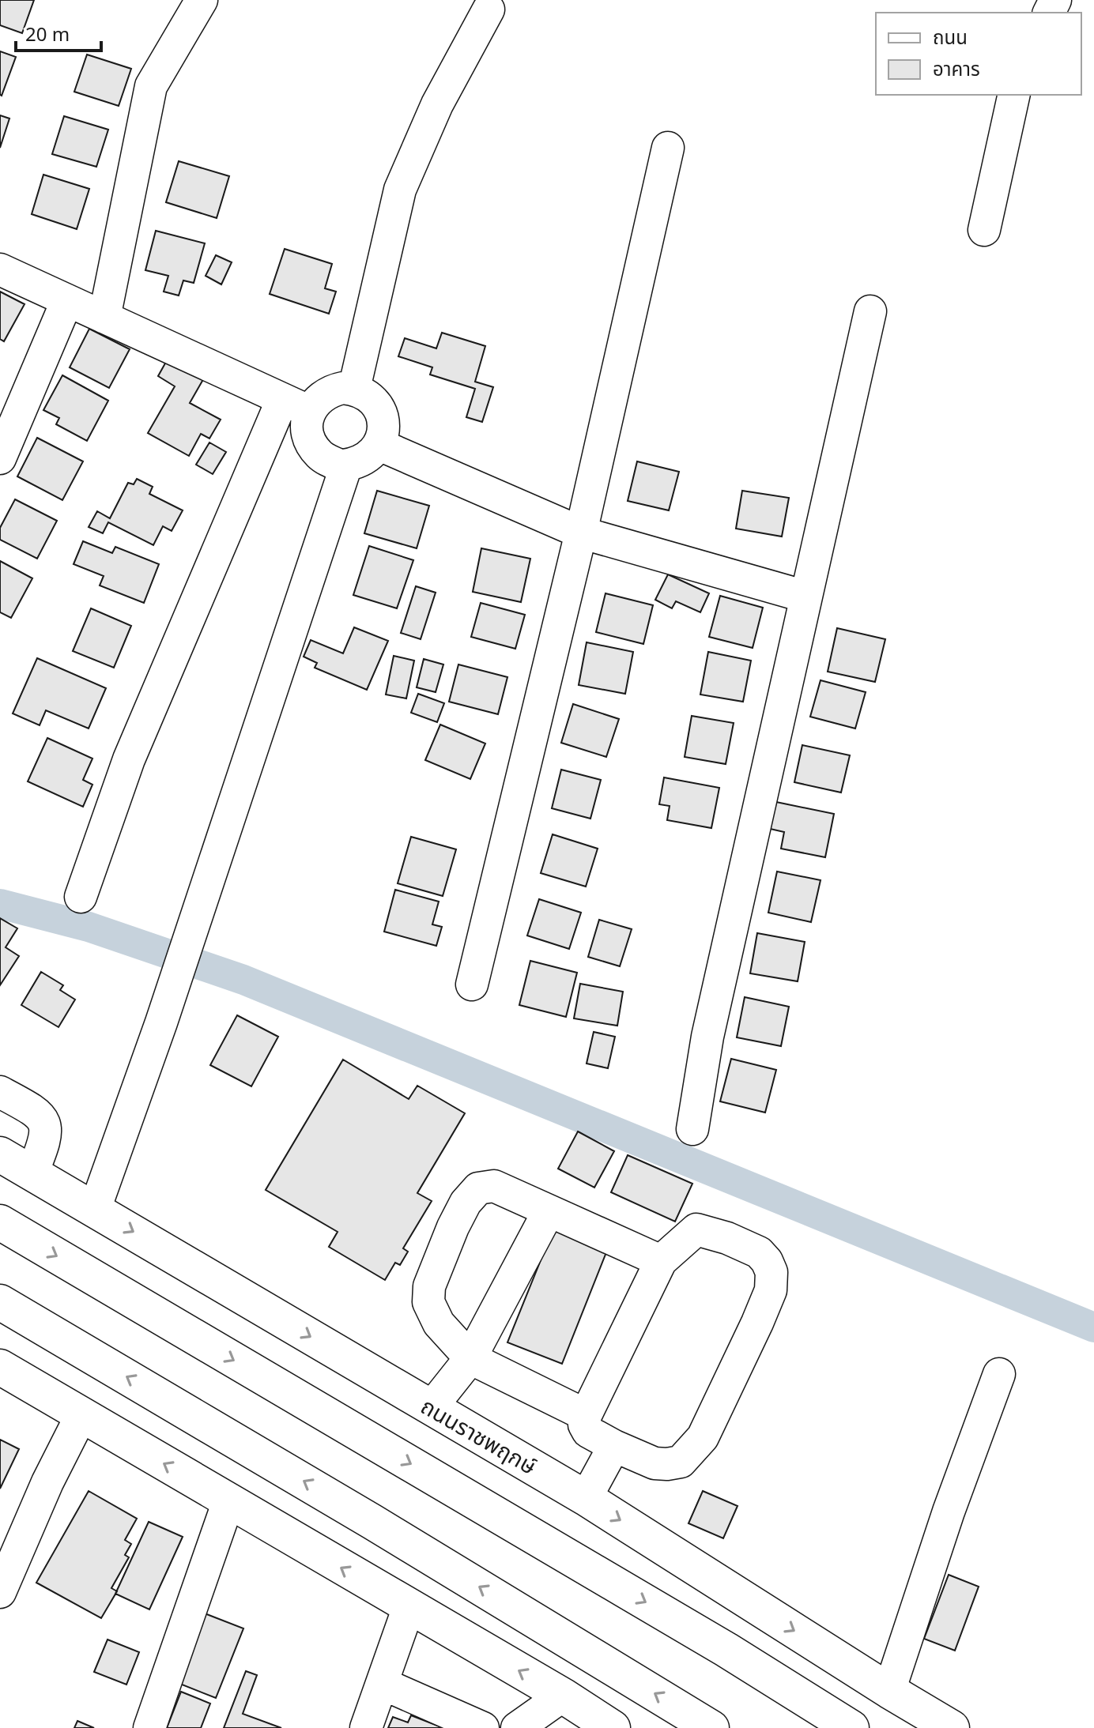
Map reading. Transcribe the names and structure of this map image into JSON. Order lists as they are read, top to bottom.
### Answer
{
  "streets": {
    "main road": ["ถนนราชพฤกษ์"]
  },
  "legend": ["ถนน", "อาคาร"],
  "scale_bar": "20 m"
}
